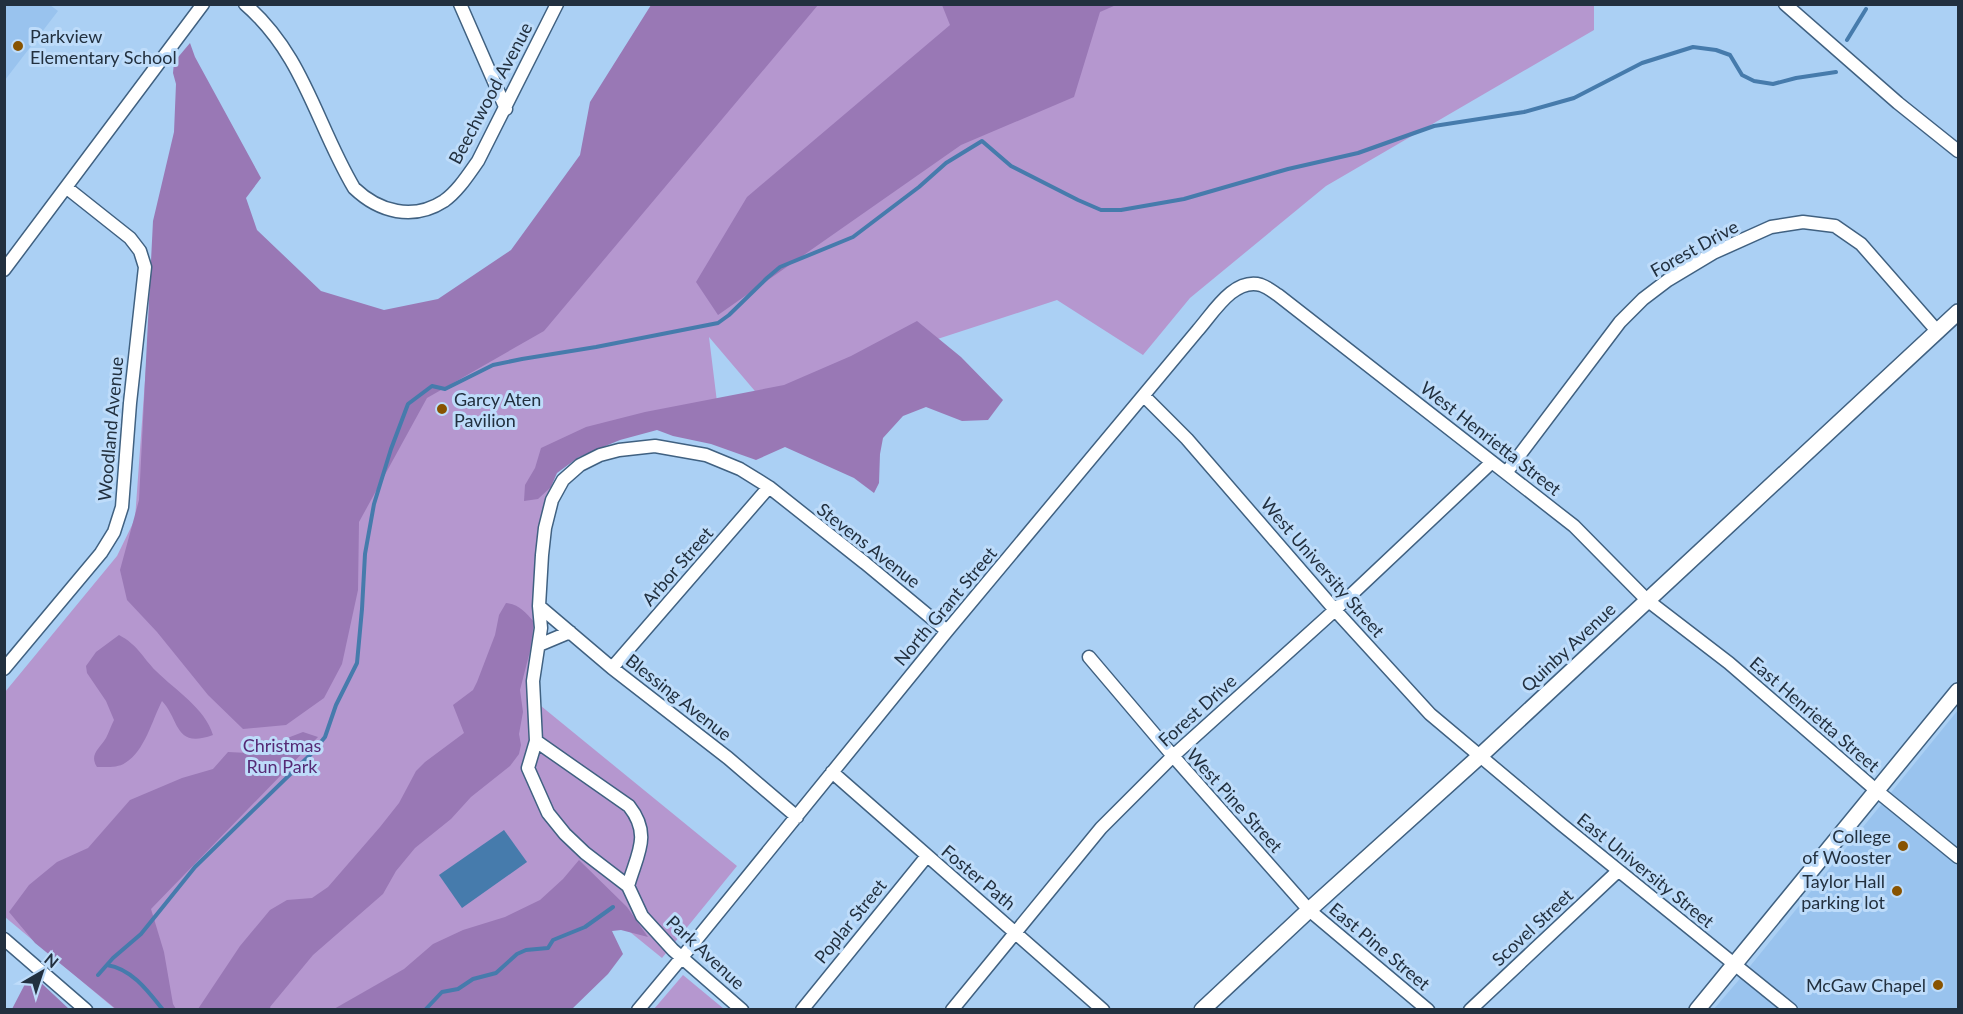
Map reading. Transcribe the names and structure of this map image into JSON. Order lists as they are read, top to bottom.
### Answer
{
  "streets": {
    "main road": ["Quinby Avenue"],
    "street": [
      "Beechwood Avenue",
      "Forest Drive",
      "Woodland Avenue",
      "West Henrietta Street",
      "Stevens Avenue",
      "Arbor Street",
      "West University Street",
      "North Grant Street",
      "Blessing Avenue",
      "East Henrietta Street",
      "West Pine Street",
      "East University Street",
      "Foster Path",
      "Poplar Street",
      "Scovel Street",
      "East Pine Street",
      "Park Avenue"
    ]
  },
  "crossings": [
    ["Forest Drive", "West Henrietta Street"],
    ["Forest Drive", "West University Street"],
    ["Forest Drive", "Quinby Avenue"],
    ["Forest Drive", "West Pine Street"],
    ["Forest Drive", "Foster Path"],
    ["West Henrietta Street", "North Grant Street"],
    ["West Henrietta Street", "Quinby Avenue"],
    ["West Henrietta Street", "East Henrietta Street"],
    ["Stevens Avenue", "Arbor Street"],
    ["Stevens Avenue", "North Grant Street"],
    ["Stevens Avenue", "Blessing Avenue"],
    ["Stevens Avenue", "Park Avenue"],
    ["Arbor Street", "Blessing Avenue"],
    ["West University Street", "North Grant Street"],
    ["West University Street", "Quinby Avenue"],
    ["West University Street", "East University Street"],
    ["North Grant Street", "Blessing Avenue"],
    ["North Grant Street", "Foster Path"],
    ["North Grant Street", "Park Avenue"],
    ["Quinby Avenue", "East Henrietta Street"],
    ["Quinby Avenue", "West Pine Street"],
    ["Quinby Avenue", "East University Street"],
    ["Quinby Avenue", "East Pine Street"],
    ["Blessing Avenue", "Park Avenue"],
    ["West Pine Street", "East Pine Street"],
    ["East University Street", "Scovel Street"],
    ["Foster Path", "Poplar Street"]
  ],
  "parks": ["Christmas Run Park"],
  "places": [
    "Parkview Elementary School",
    "Garcy Aten Pavilion",
    "College of Wooster",
    "Taylor Hall parking lot",
    "McGaw Chapel"
  ],
  "north": "top right"
}
